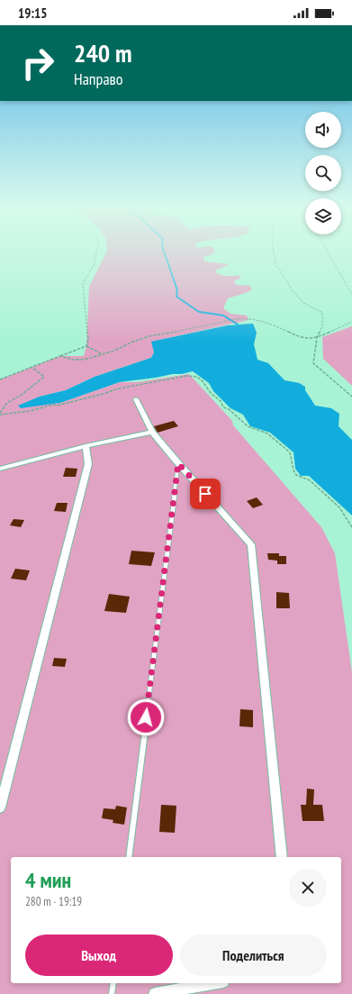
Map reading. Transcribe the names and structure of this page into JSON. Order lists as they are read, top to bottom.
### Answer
{
  "page": {
    "status": "19:15",
    "turn": ["240 m", "Направо"],
    "heading": ["4 мин", "280 m · 19:19"],
    "buttons": ["Выход", "Поделиться"]
  }
}
